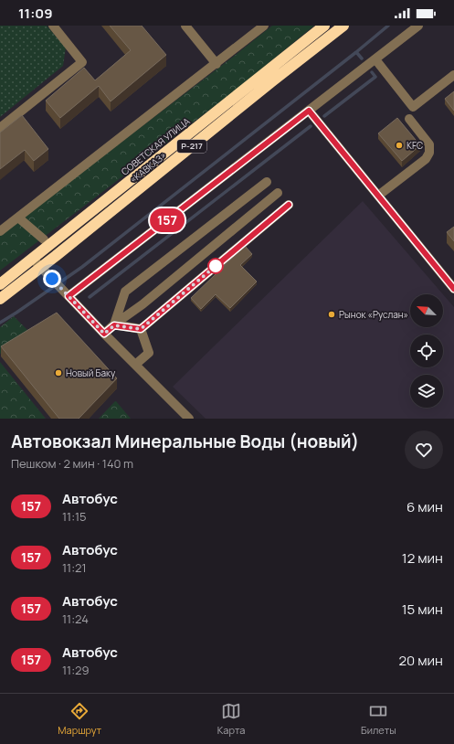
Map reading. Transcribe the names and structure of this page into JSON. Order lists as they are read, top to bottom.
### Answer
{
  "streets": {
    "highway": ["СОВЕТСКАЯ УЛИЦА", "Р-217", "«КАВКАЗ»"]
  },
  "crossings": [
    ["СОВЕТСКАЯ УЛИЦА", "«КАВКАЗ»"]
  ],
  "places": ["KFC", "Рынок «Руслан»", "Новый Баку"],
  "lines": ["bus line 157"],
  "north": "top left",
  "page": {
    "status": "11:09",
    "on_map": "157",
    "heading": ["Автовокзал Минеральные Воды (новый)", "Пешком · 2 мин · 140 m"],
    "list": [
      {
        "mark": "157",
        "name": "Автобус",
        "note": "11:15",
        "value": "6 мин"
      },
      {
        "mark": "157",
        "name": "Автобус",
        "note": "11:21",
        "value": "12 мин"
      },
      {
        "mark": "157",
        "name": "Автобус",
        "note": "11:24",
        "value": "15 мин"
      },
      {
        "mark": "157",
        "name": "Автобус",
        "note": "11:29",
        "value": "20 мин"
      }
    ],
    "tabs": ["Маршрут", "Карта", "Билеты"]
  }
}
